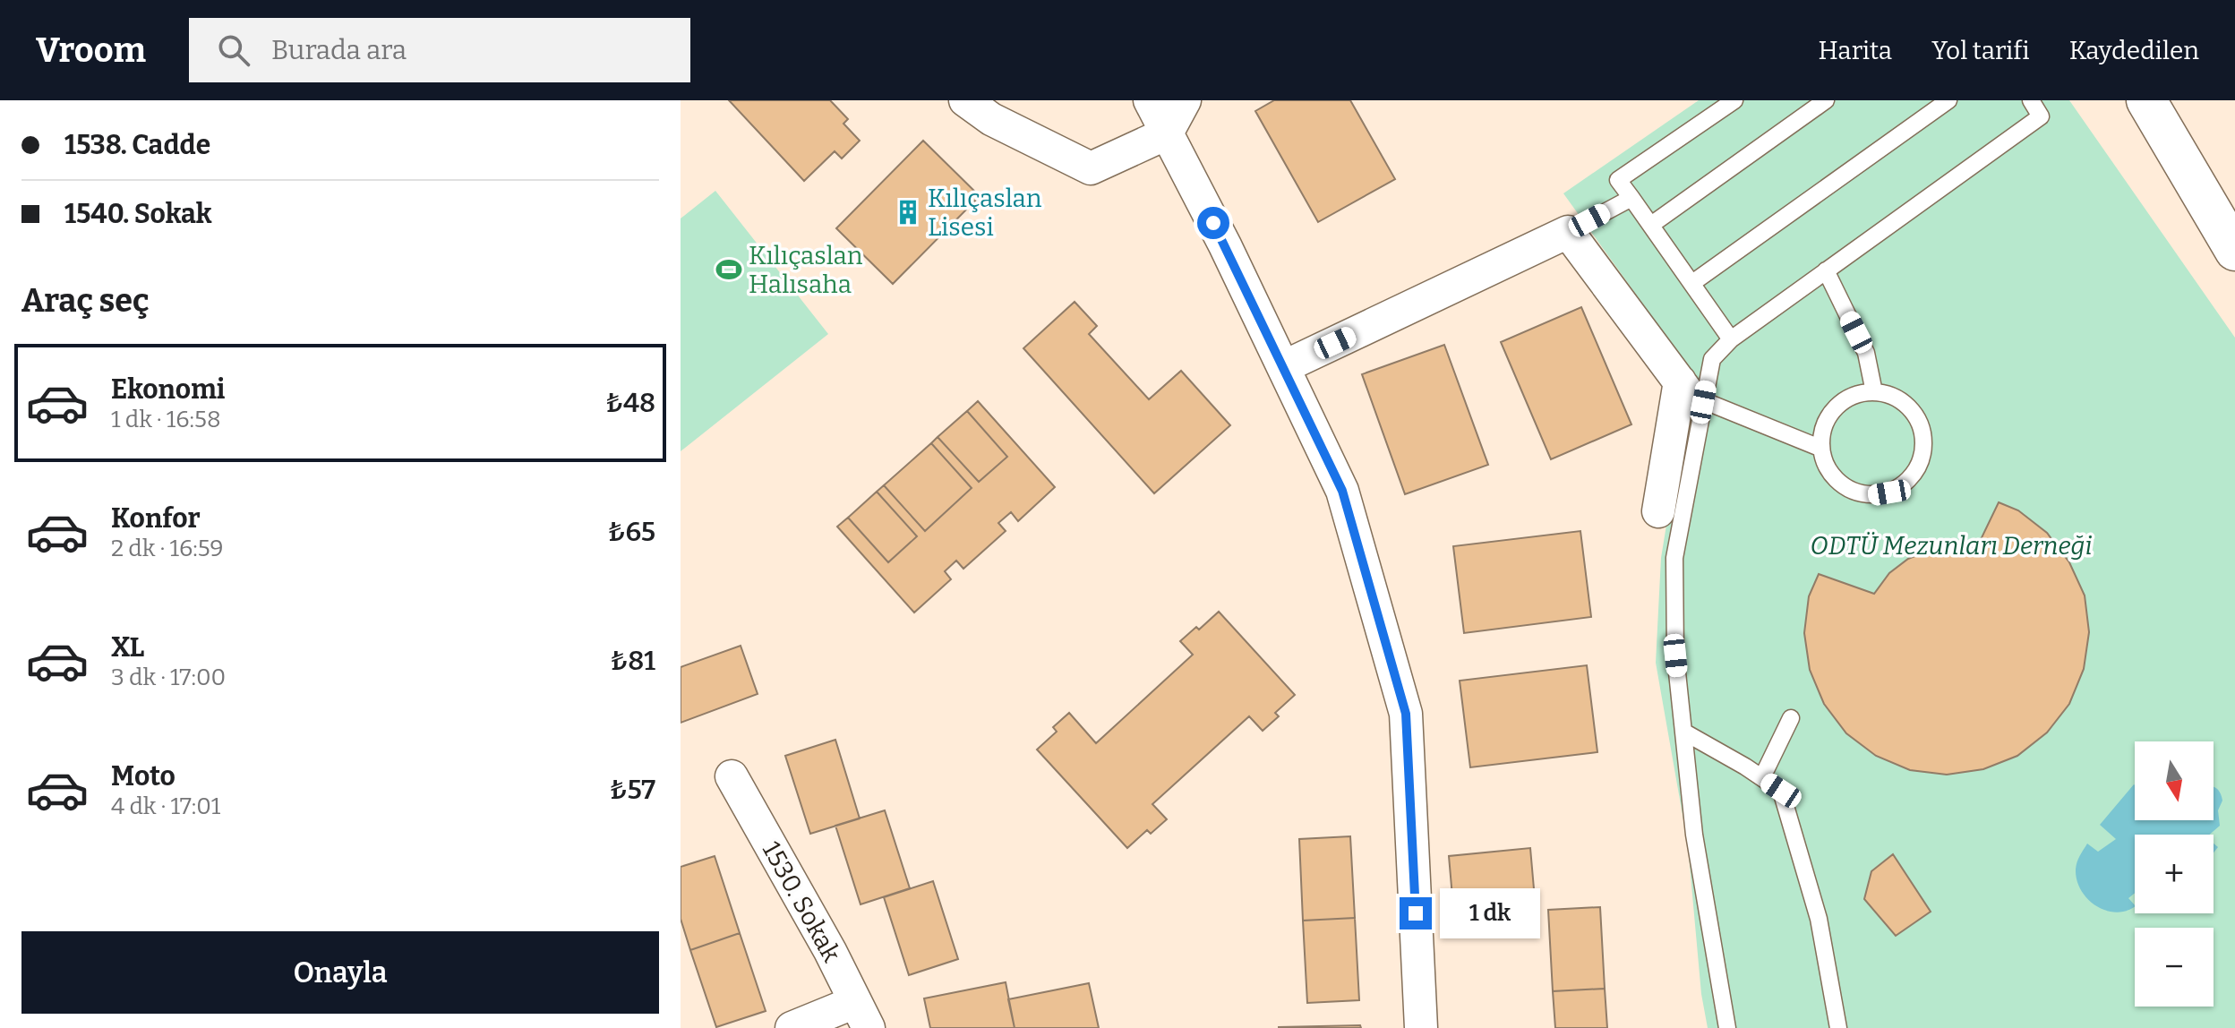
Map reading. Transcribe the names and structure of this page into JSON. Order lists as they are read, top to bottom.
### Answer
{
  "streets": {
    "street": ["1530. Sokak"]
  },
  "parks": ["ODTÜ Mezunları Derneği"],
  "places": {
    "building": ["Kılıçaslan Lisesi"],
    "sports": ["Kılıçaslan Halısaha"]
  },
  "north": "bottom",
  "page": {
    "header": "Vroom",
    "search": "Burada ara",
    "nav": ["Harita", "Yol tarifi", "Kaydedilen"],
    "banner": ["1538. Cadde", "1540. Sokak"],
    "heading": "Araç seç",
    "list": [
      {
        "name": "Ekonomi",
        "note": "1 dk · 16:58",
        "value": "₺48"
      },
      {
        "name": "Konfor",
        "note": "2 dk · 16:59",
        "value": "₺65"
      },
      {
        "name": "XL",
        "note": "3 dk · 17:00",
        "value": "₺81"
      },
      {
        "name": "Moto",
        "note": "4 dk · 17:01",
        "value": "₺57"
      }
    ],
    "map_buttons": ["+", "−"],
    "bubble": "1 dk",
    "buttons": "Onayla"
  }
}
